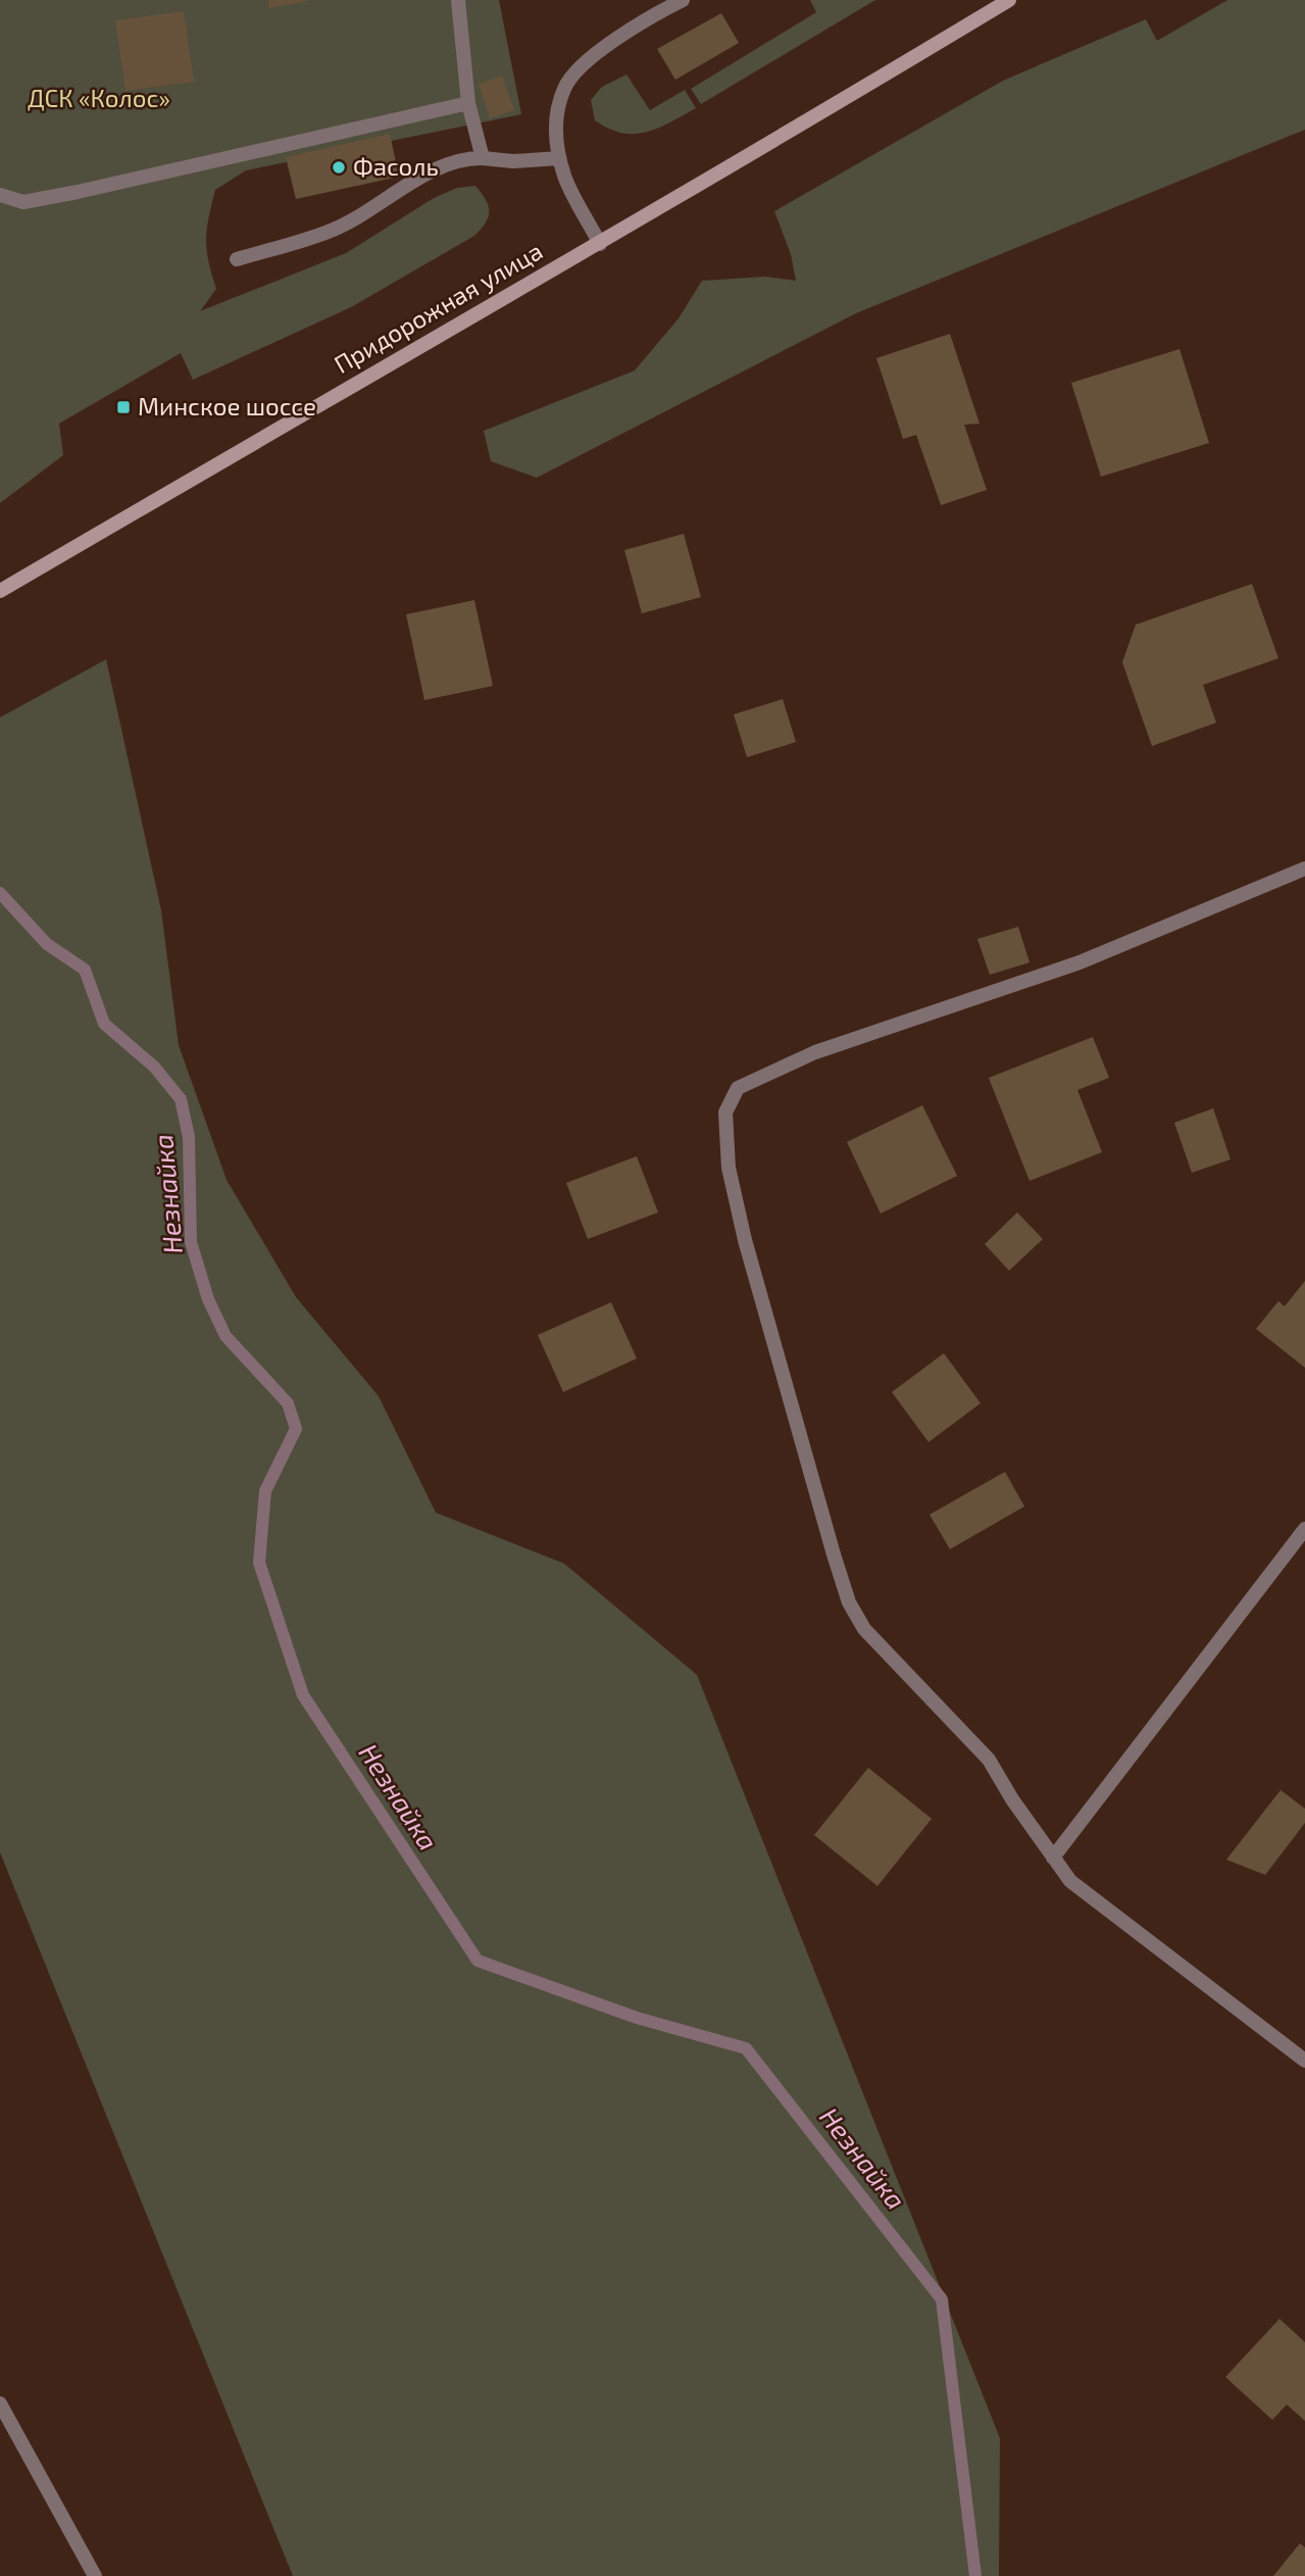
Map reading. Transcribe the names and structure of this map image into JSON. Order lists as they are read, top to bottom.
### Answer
{
  "streets": {
    "main road": ["Придорожная улица"]
  },
  "water": ["Незнайка"],
  "parks": ["ДСК «Колос»"],
  "places": {
    "other": ["Фасоль"],
    "transit": ["Минское шоссе"]
  }
}
